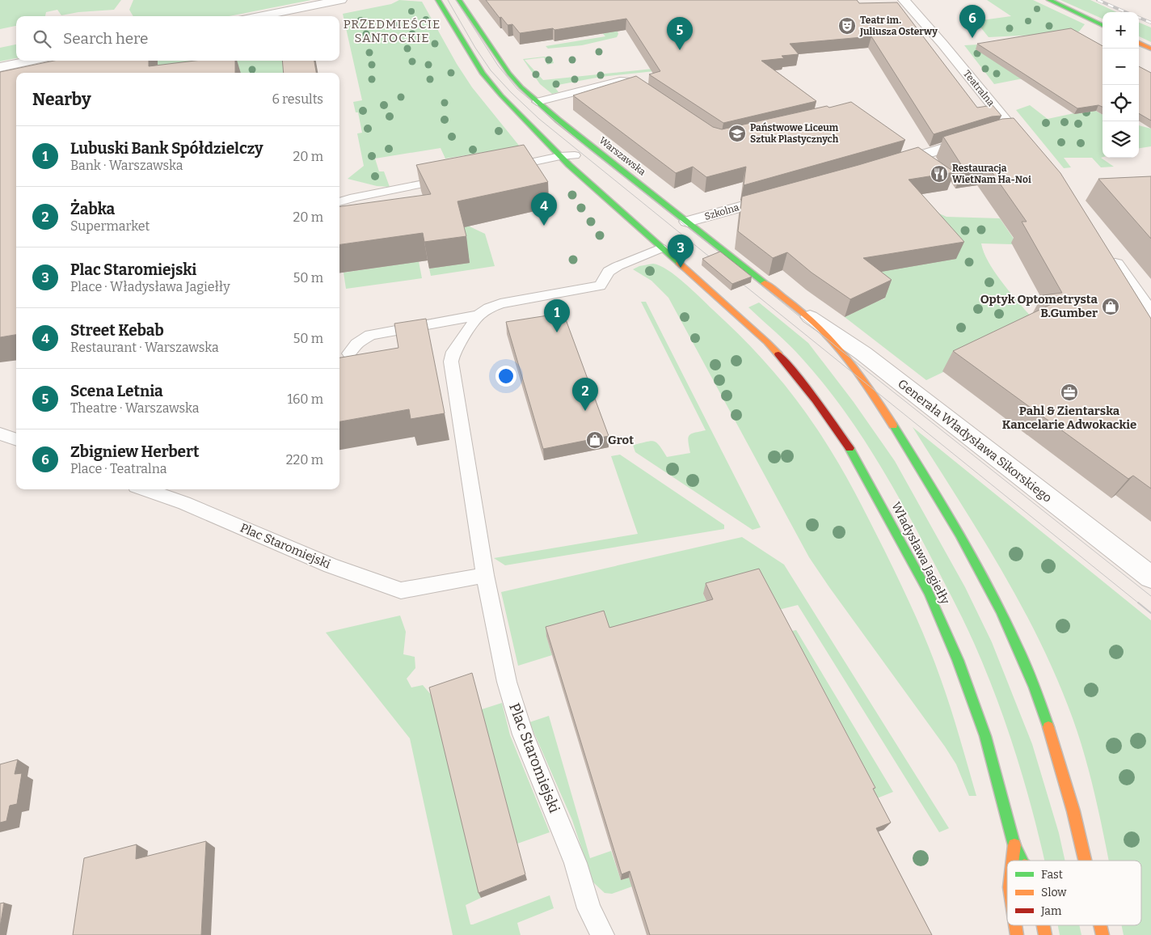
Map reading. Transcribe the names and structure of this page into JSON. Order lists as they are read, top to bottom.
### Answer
{
  "streets": {
    "main road": ["Warszawska", "Władysława Jagiełły"],
    "street": ["Teatralna", "Szkolna", "Generała Władysława Sikorskiego"],
    "lane": ["Plac Staromiejski"]
  },
  "crossings": [
    ["Warszawska", "Szkolna"],
    ["Warszawska", "Generała Władysława Sikorskiego"],
    ["Plac Staromiejski", "Władysława Jagiełły"]
  ],
  "districts": ["PRZEDMIEŚCIE SANTOCKIE"],
  "places": {
    "theatre": ["Teatr im. Juliusza Osterwy"],
    "school or university": ["Państwowe Liceum Sztuk Plastycznych"],
    "restaurant": ["Restauracja WietNam Ha-Noi"],
    "shop": ["Optyk Optometrysta B.Gumber", "Grot"],
    "office": ["Pahl & Zientarska Kancelarie Adwokackie"]
  },
  "legend": ["Fast", "Slow", "Jam"],
  "page": {
    "pins": [
      "6",
      "5",
      "4",
      "3",
      "1",
      "2"
    ],
    "map_buttons": ["+", "−"],
    "search": "Search here",
    "heading": ["Nearby", "6 results"],
    "list": [
      {
        "mark": "1",
        "name": "Lubuski Bank Spółdzielczy",
        "note": "Bank · Warszawska",
        "value": "20 m"
      },
      {
        "mark": "2",
        "name": "Żabka",
        "note": "Supermarket",
        "value": "20 m"
      },
      {
        "mark": "3",
        "name": "Plac Staromiejski",
        "note": "Place · Władysława Jagiełły",
        "value": "50 m"
      },
      {
        "mark": "4",
        "name": "Street Kebab",
        "note": "Restaurant · Warszawska",
        "value": "50 m"
      },
      {
        "mark": "5",
        "name": "Scena Letnia",
        "note": "Theatre · Warszawska",
        "value": "160 m"
      },
      {
        "mark": "6",
        "name": "Zbigniew Herbert",
        "note": "Place · Teatralna",
        "value": "220 m"
      }
    ]
  }
}
